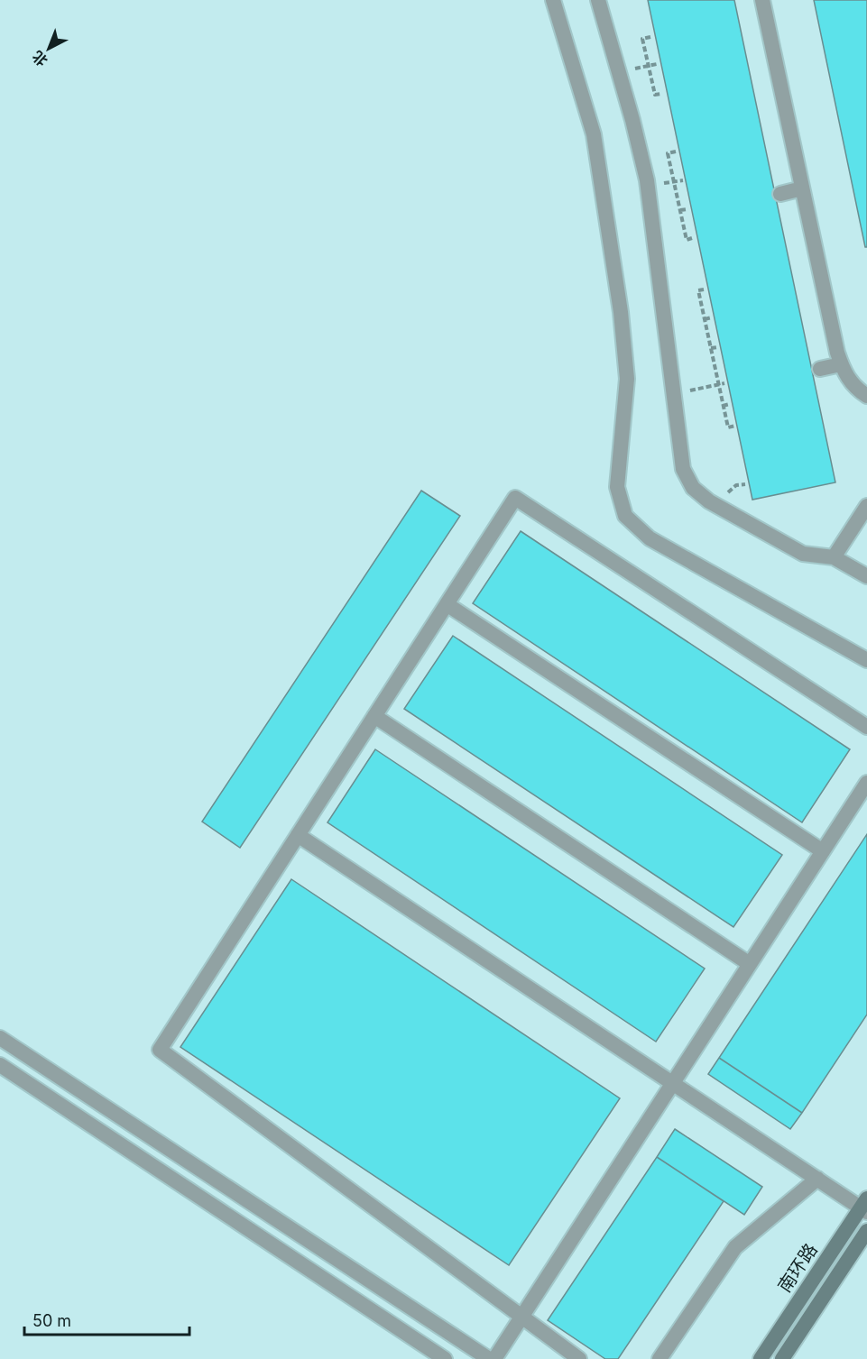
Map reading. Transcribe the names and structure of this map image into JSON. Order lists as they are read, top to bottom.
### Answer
{
  "streets": {
    "main road": ["南环路"]
  },
  "scale_bar": "50 m",
  "north": "bottom left"
}
